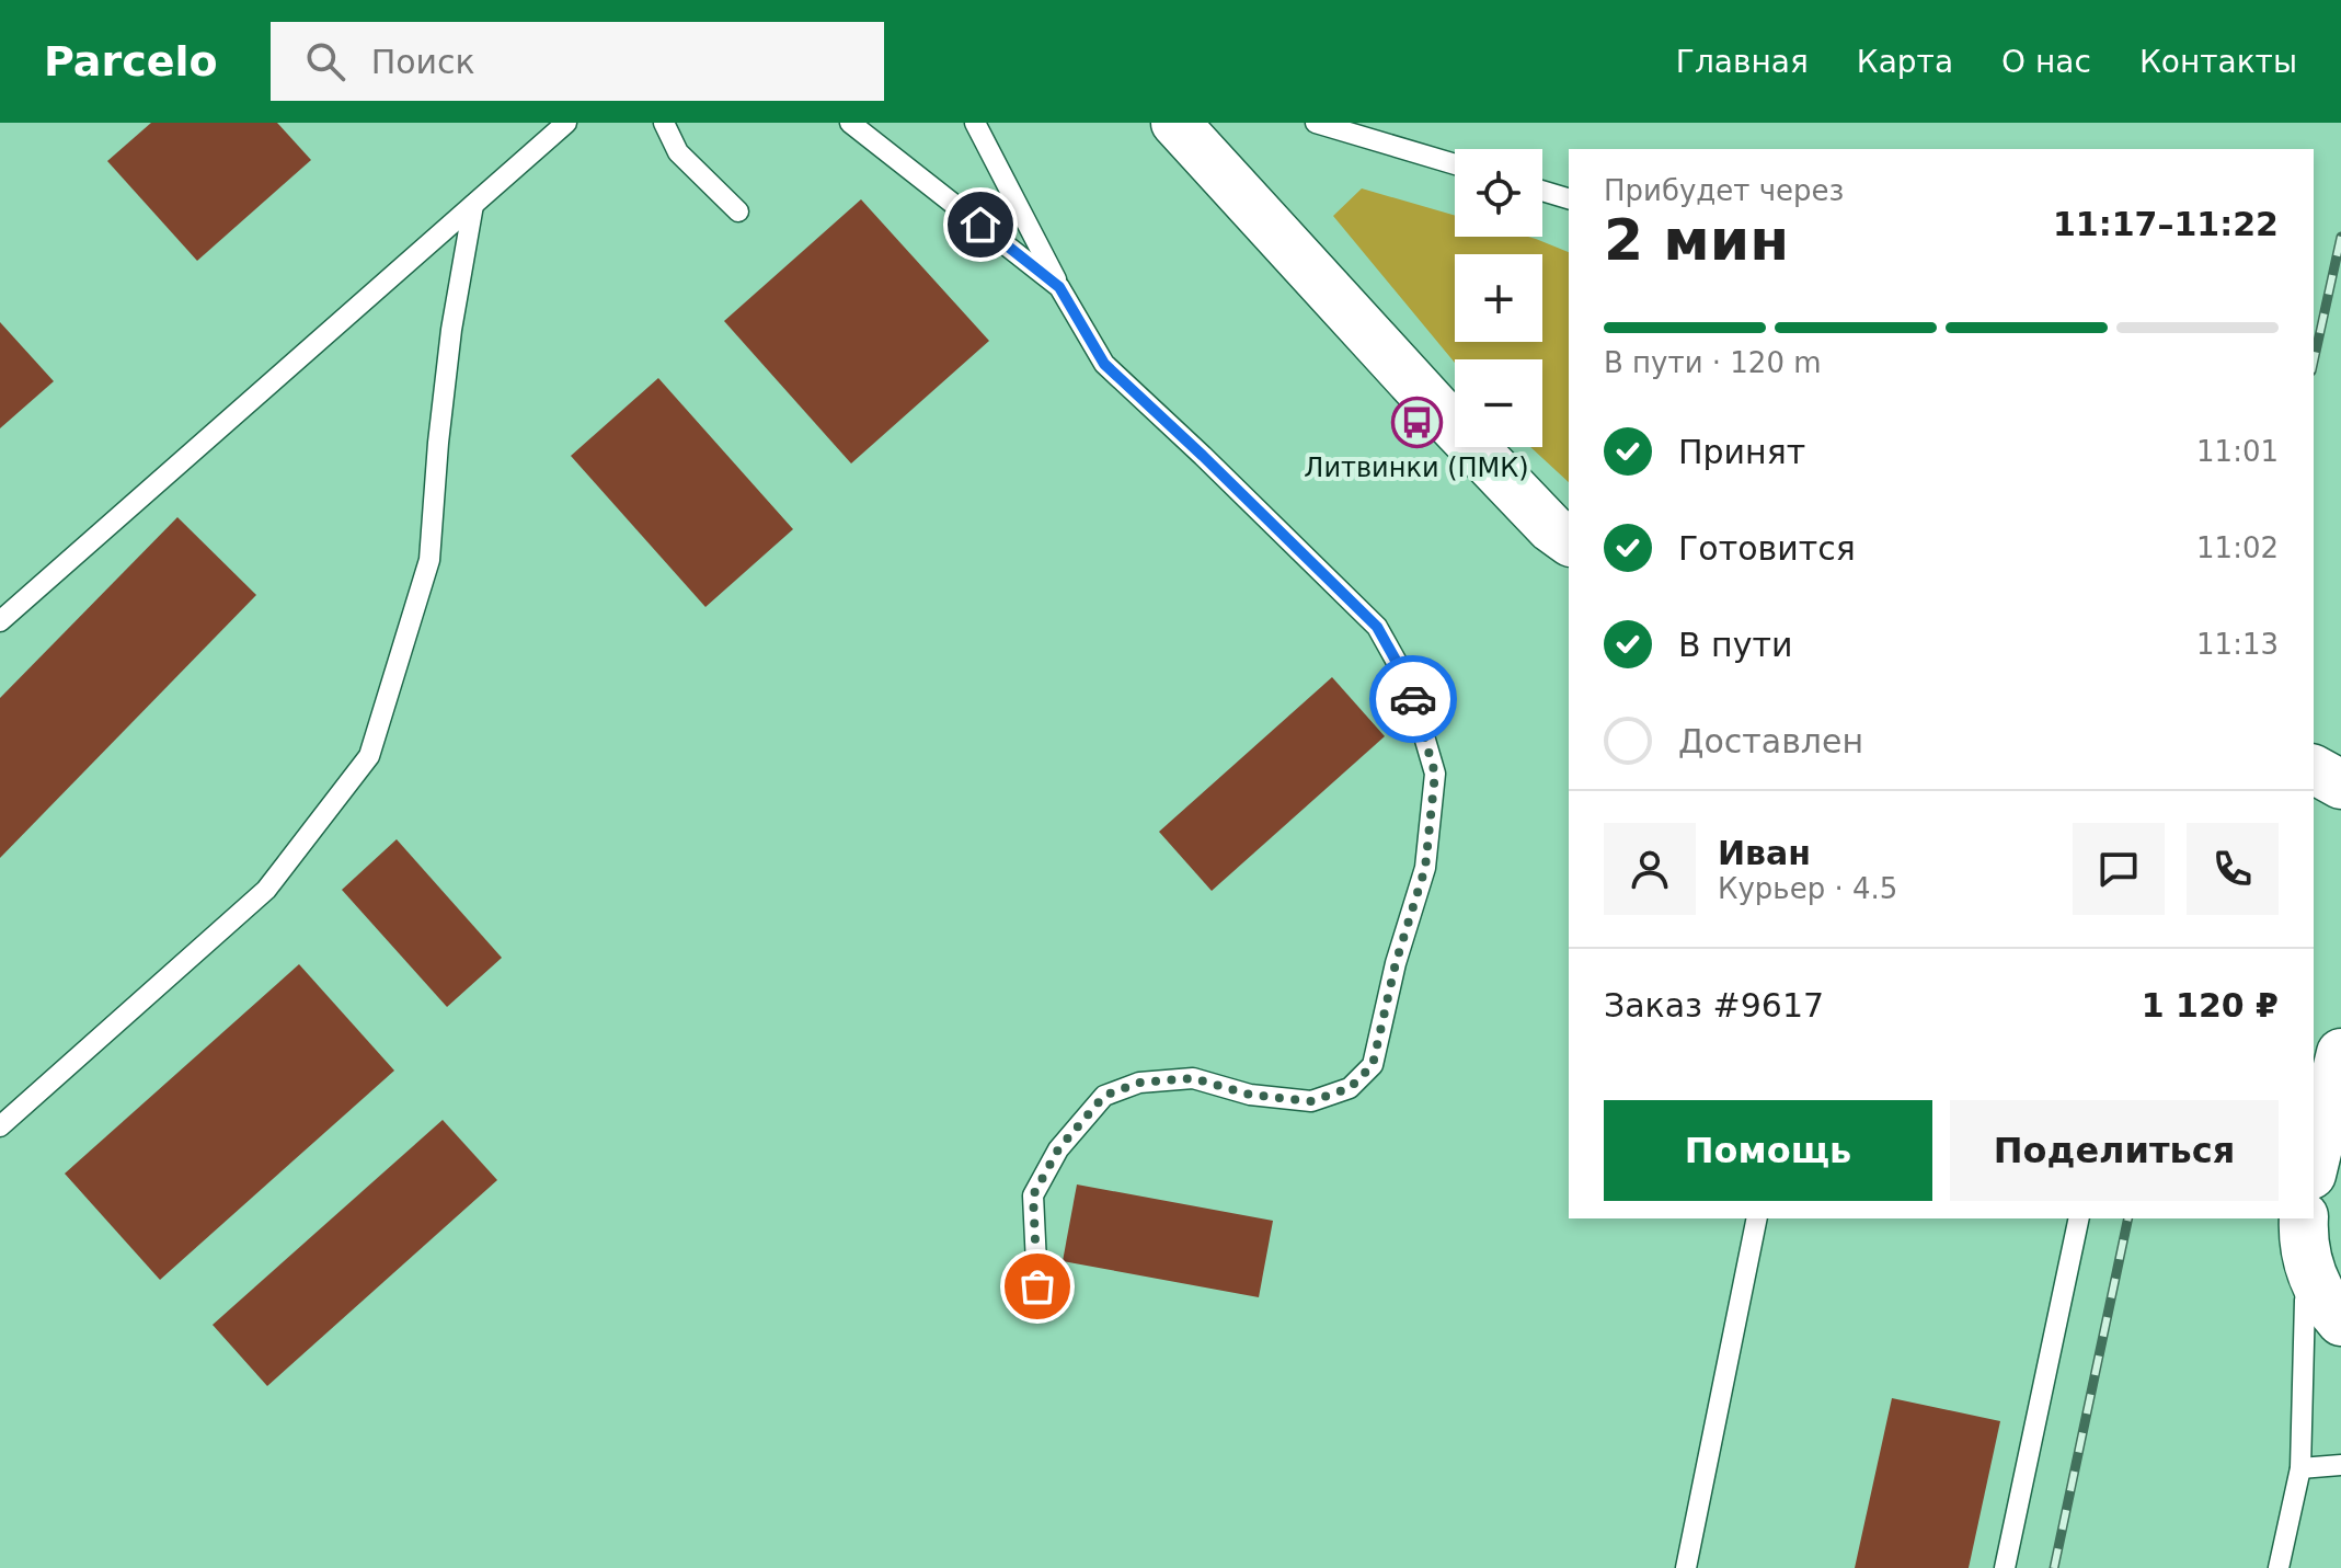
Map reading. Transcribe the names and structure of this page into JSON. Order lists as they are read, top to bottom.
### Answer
{
  "places": {
    "bus stop": ["Литвинки (ПМК)"]
  },
  "page": {
    "header": "Parcelo",
    "search": "Поиск",
    "nav": [
      "Главная",
      "Карта",
      "О нас",
      "Контакты"
    ],
    "map_buttons": ["+", "−"],
    "heading": ["2 мин", "Прибудет через", "11:17–11:22"],
    "panel": [
      "Иван",
      "Курьер · 4.5",
      "Заказ #9617",
      "1 120 ₽"
    ],
    "bar": "В пути · 120 m",
    "list": [
      ["Принят", "11:01"],
      ["Готовится", "11:02"],
      ["В пути", "11:13"],
      "Доставлен"
    ],
    "buttons": ["Помощь", "Поделиться"]
  }
}
